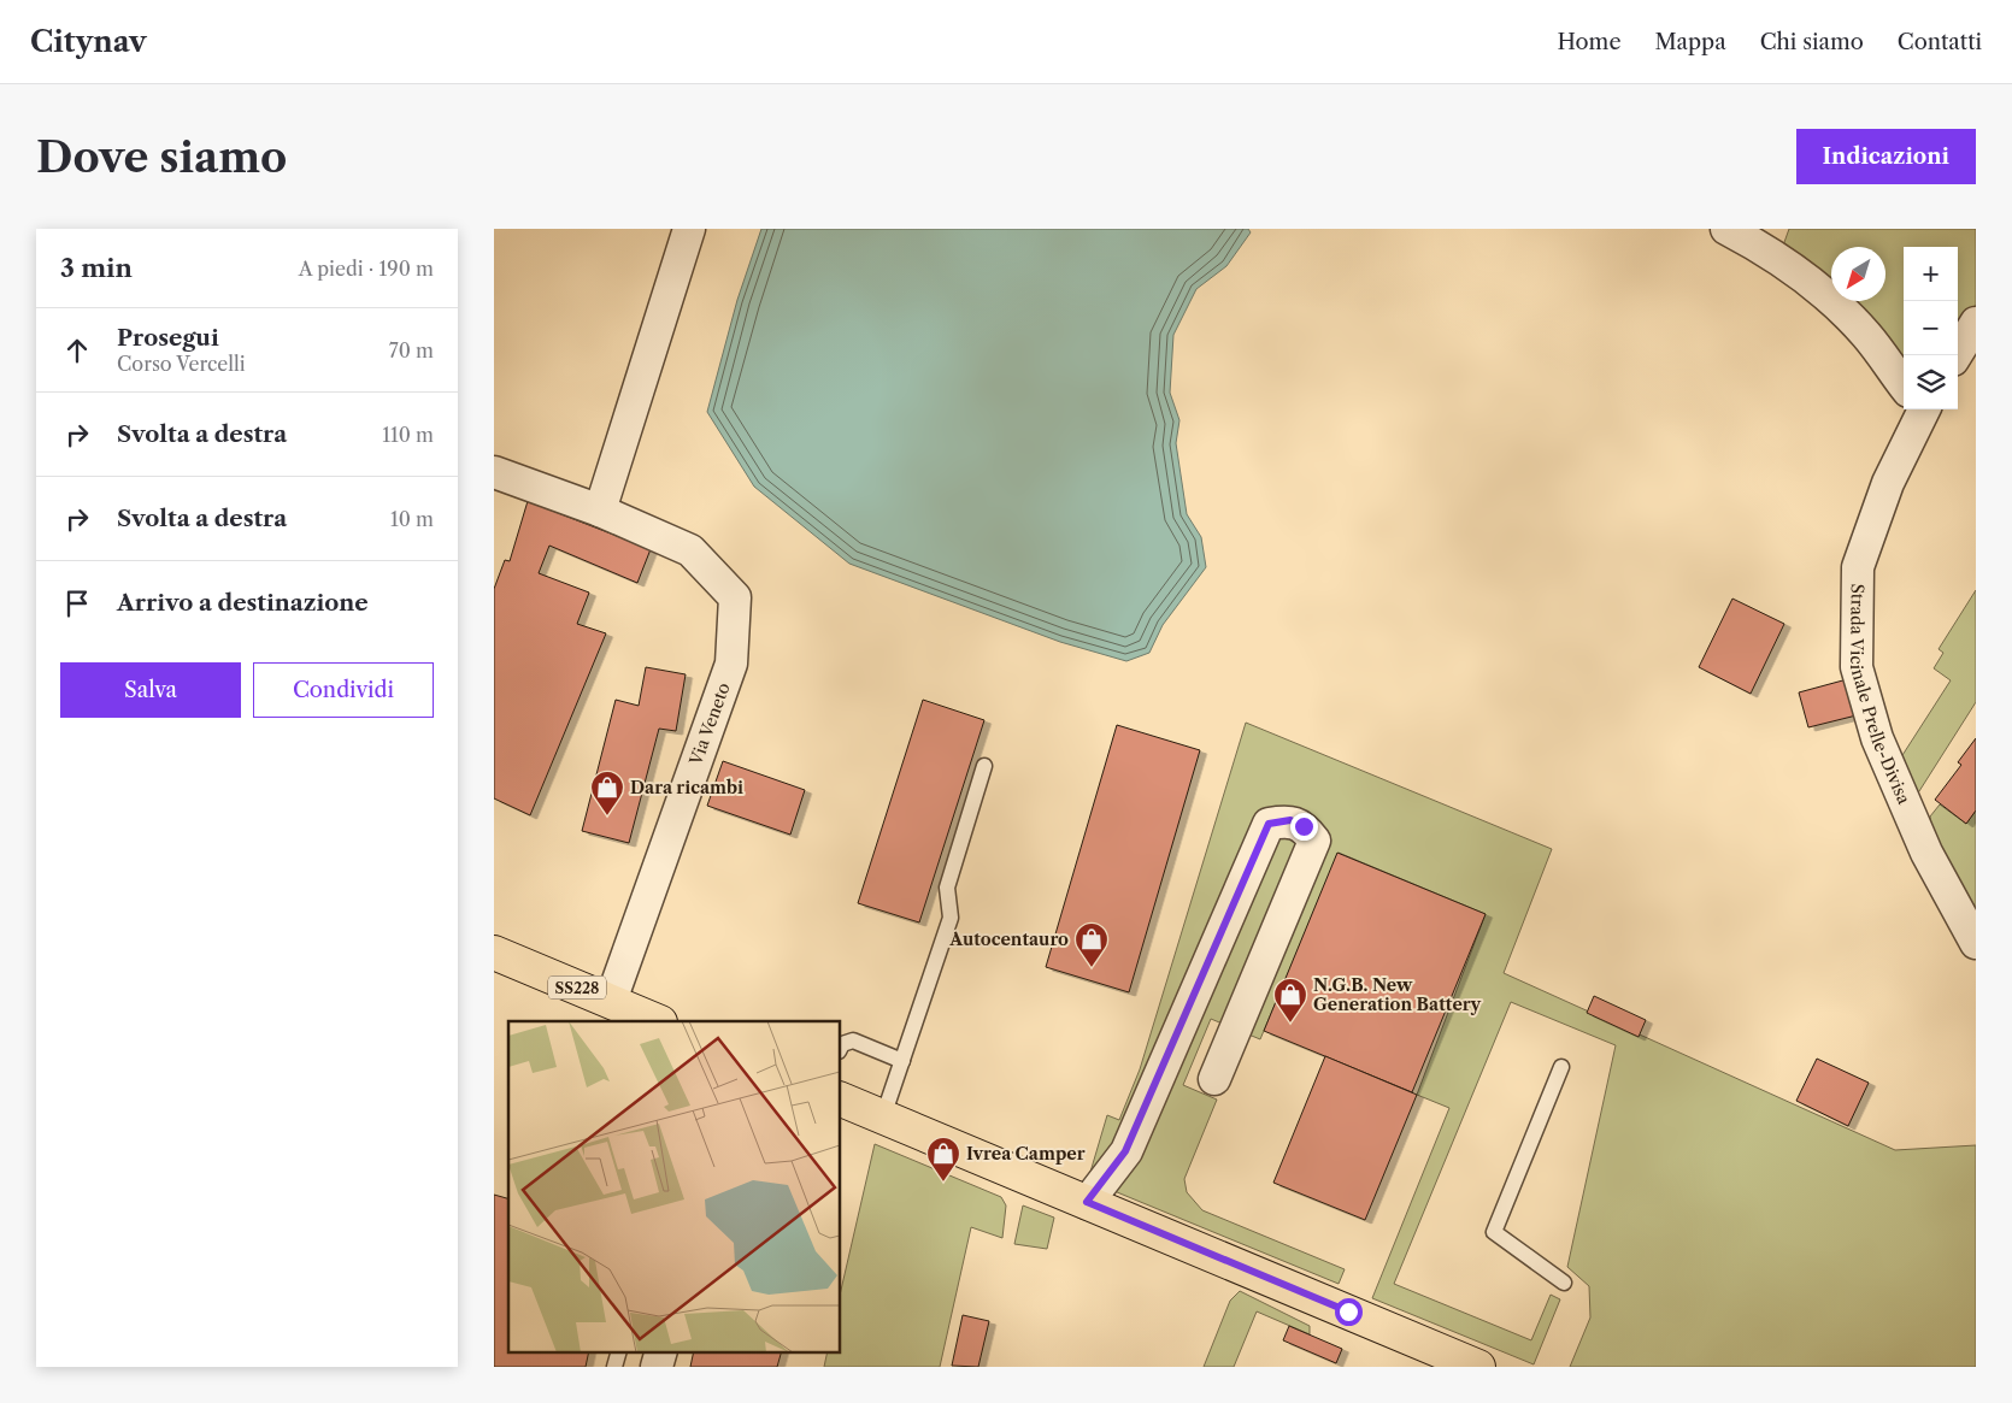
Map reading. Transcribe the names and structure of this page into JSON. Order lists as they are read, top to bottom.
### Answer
{
  "streets": {
    "main road": ["SS228"],
    "street": ["Strada Vicinale Prelle-Divisa", "Via Veneto"]
  },
  "crossings": [
    ["Via Veneto", "SS228"]
  ],
  "places": {
    "shop": [
      "Dara ricambi",
      "Autocentauro",
      "N.G.B. New Generation Battery",
      "Ivrea Camper"
    ]
  },
  "north": "bottom left",
  "page": {
    "header": "Citynav",
    "nav": [
      "Home",
      "Mappa",
      "Chi siamo",
      "Contatti"
    ],
    "buttons": [
      "Indicazioni",
      ["Salva", "Condividi"]
    ],
    "title": "Dove siamo",
    "heading": ["3 min", "A piedi · 190 m"],
    "map_buttons": ["+", "−"],
    "list": [
      ["Prosegui", "Corso Vercelli", "70 m"],
      ["Svolta a destra", "110 m"],
      ["Svolta a destra", "10 m"],
      "Arrivo a destinazione"
    ]
  }
}
